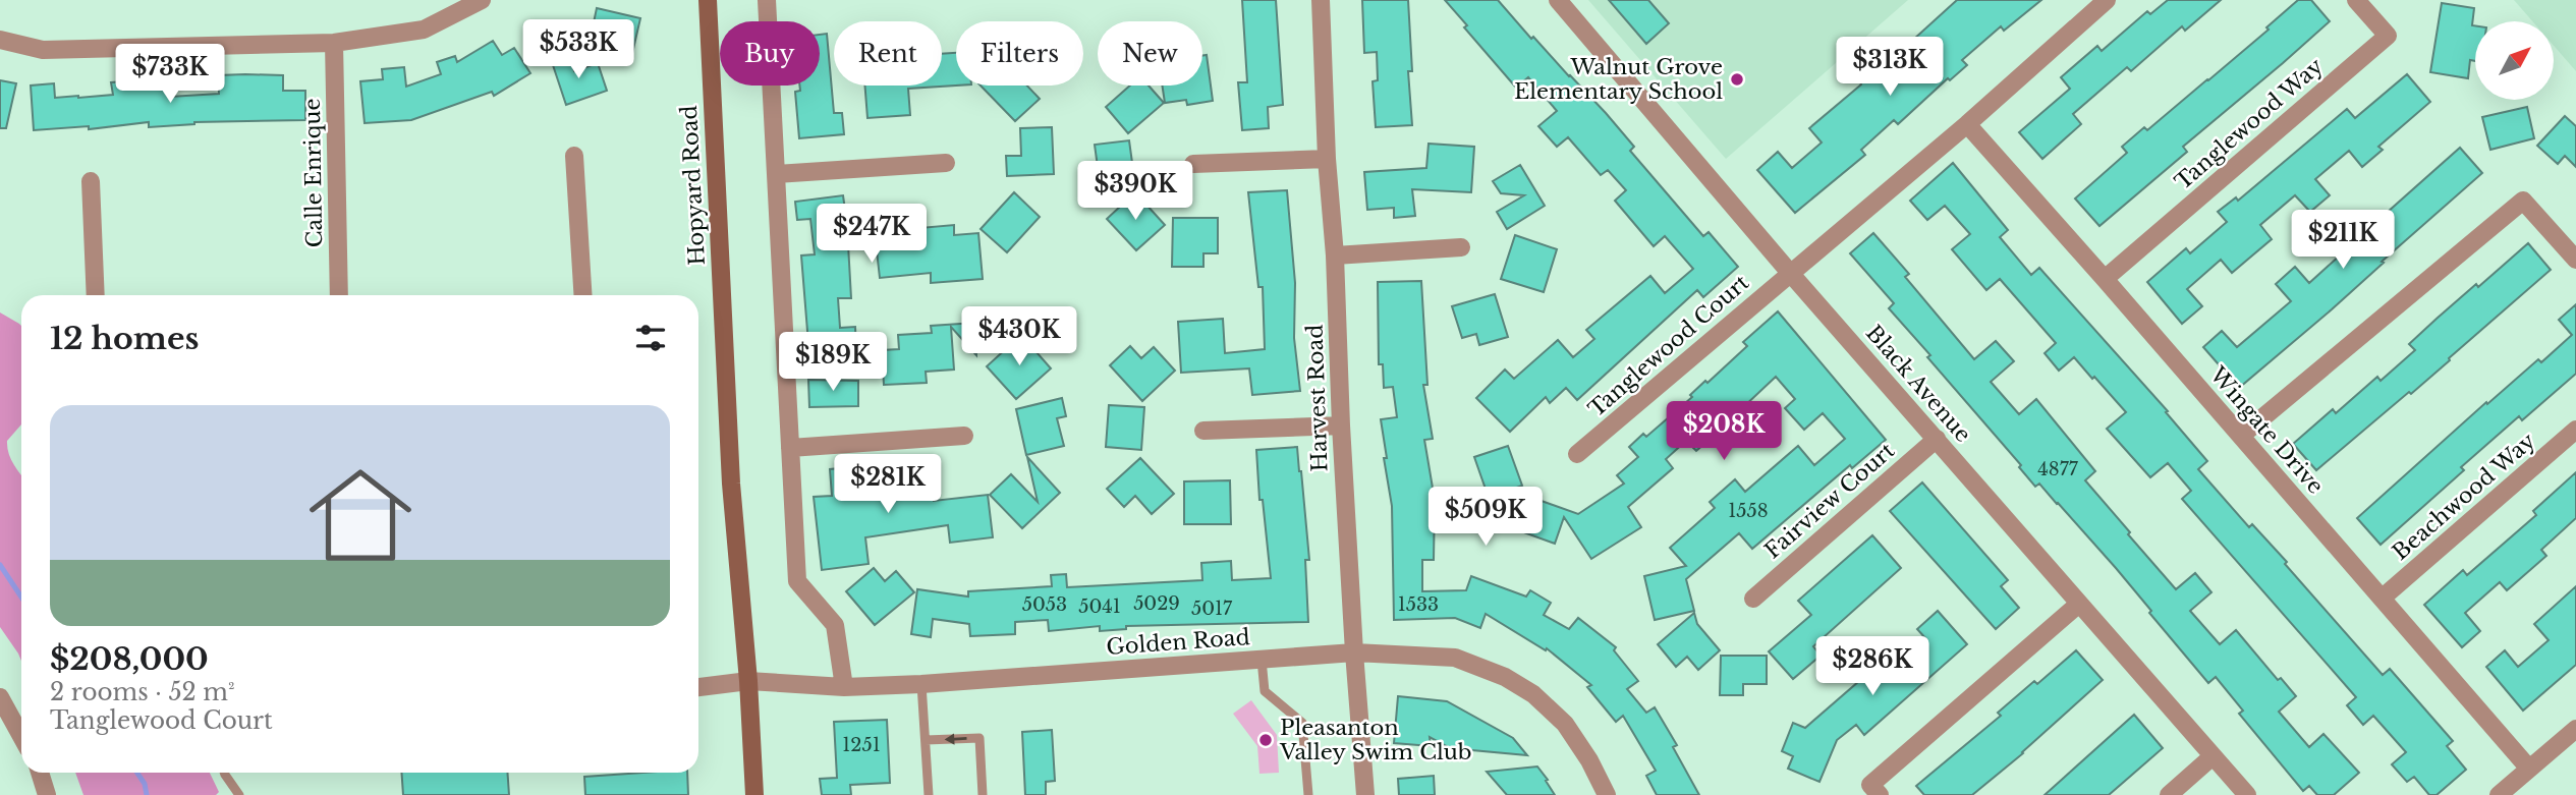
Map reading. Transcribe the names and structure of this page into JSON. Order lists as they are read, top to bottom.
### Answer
{
  "streets": {
    "main road": ["Hopyard Road"],
    "street": [
      "Tanglewood Way",
      "Calle Enrique",
      "Tanglewood Court",
      "Black Avenue",
      "Harvest Road",
      "Wingate Drive",
      "Beachwood Way",
      "Fairview Court",
      "Golden Road"
    ]
  },
  "crossings": [
    ["Tanglewood Way", "Wingate Drive"],
    ["Hopyard Road", "Golden Road"],
    ["Tanglewood Court", "Black Avenue"],
    ["Black Avenue", "Fairview Court"],
    ["Harvest Road", "Golden Road"],
    ["Wingate Drive", "Beachwood Way"]
  ],
  "places": ["Walnut Grove Elementary School", "Pleasanton Valley Swim Club"],
  "house_numbers": [
    "4877",
    "1558",
    "5029",
    "5053",
    "1533",
    "5041",
    "5017",
    "1251"
  ],
  "north": "top right",
  "page": {
    "price": [
      "$533K",
      "$313K",
      "$733K",
      "$390K",
      "$247K",
      "$211K",
      "$430K",
      "$189K",
      "$208K",
      "$281K",
      "$509K",
      "$286K"
    ],
    "chip": [
      "Buy",
      "Rent",
      "Filters",
      "New"
    ],
    "heading": "12 homes",
    "list": [
      {
        "name": "$208,000",
        "note": "2 rooms · 52 m² · Tanglewood Court"
      }
    ]
  }
}
